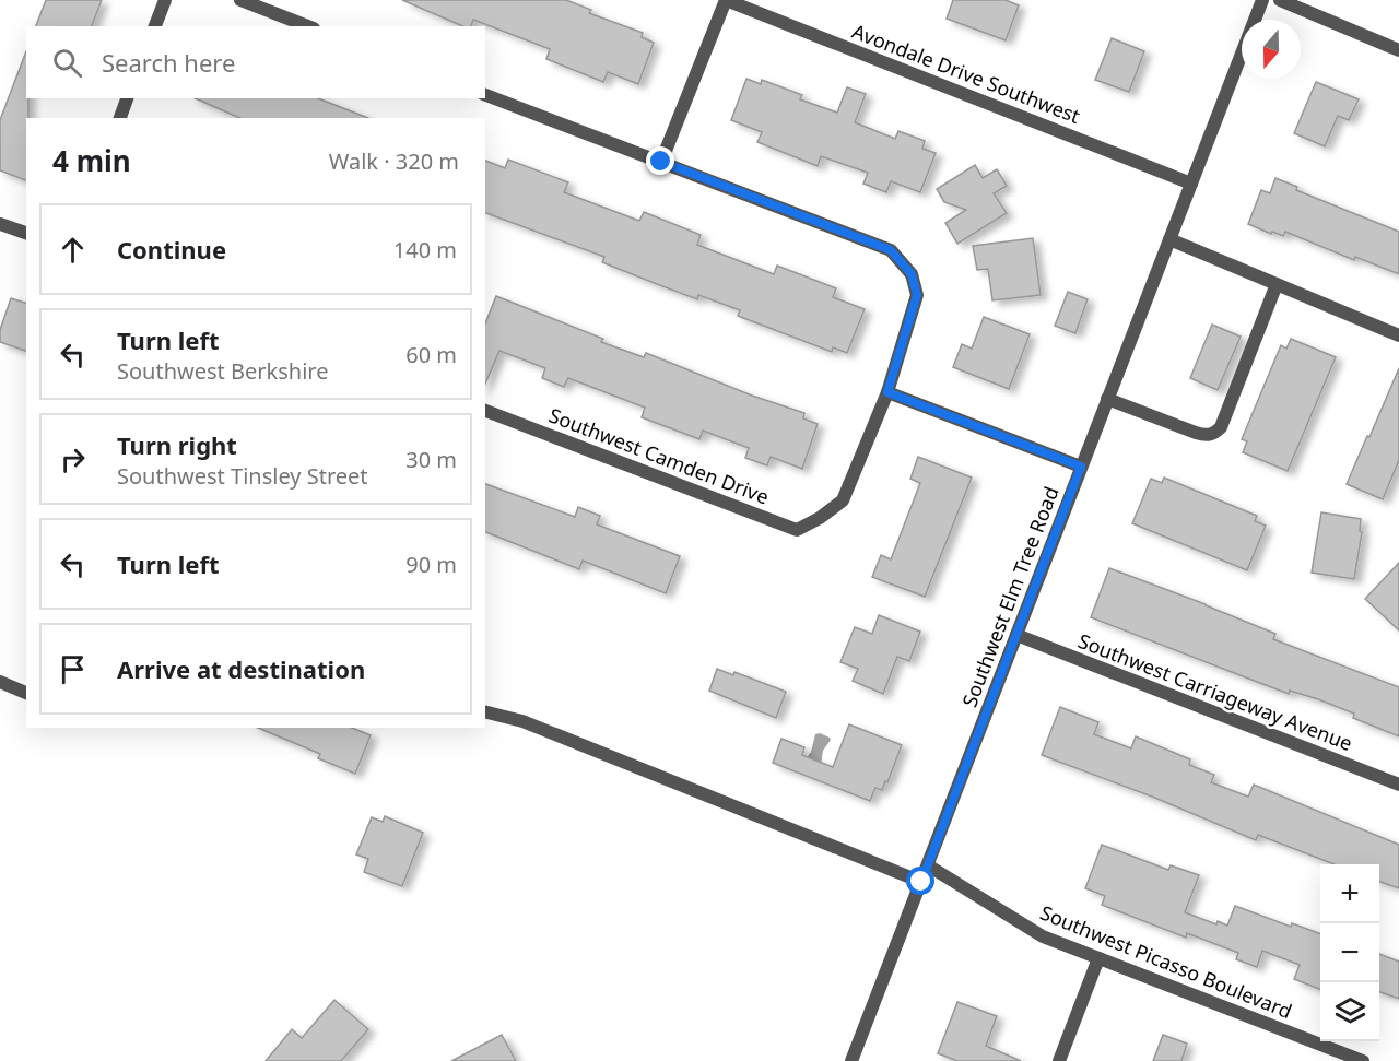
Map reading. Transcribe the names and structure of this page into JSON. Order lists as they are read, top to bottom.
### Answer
{
  "streets": {
    "street": [
      "Avondale Drive Southwest",
      "Southwest Camden Drive",
      "Southwest Elm Tree Road",
      "Southwest Carriageway Avenue",
      "Southwest Picasso Boulevard"
    ]
  },
  "crossings": [
    ["Avondale Drive Southwest", "Southwest Elm Tree Road"],
    ["Southwest Elm Tree Road", "Southwest Carriageway Avenue"],
    ["Southwest Elm Tree Road", "Southwest Picasso Boulevard"]
  ],
  "north": "bottom",
  "page": {
    "search": "Search here",
    "heading": ["4 min", "Walk · 320 m"],
    "list": [
      ["Continue", "140 m"],
      ["Turn left", "Southwest Berkshire", "60 m"],
      ["Turn right", "Southwest Tinsley Street", "30 m"],
      ["Turn left", "90 m"],
      "Arrive at destination"
    ],
    "map_buttons": ["+", "−"]
  }
}
